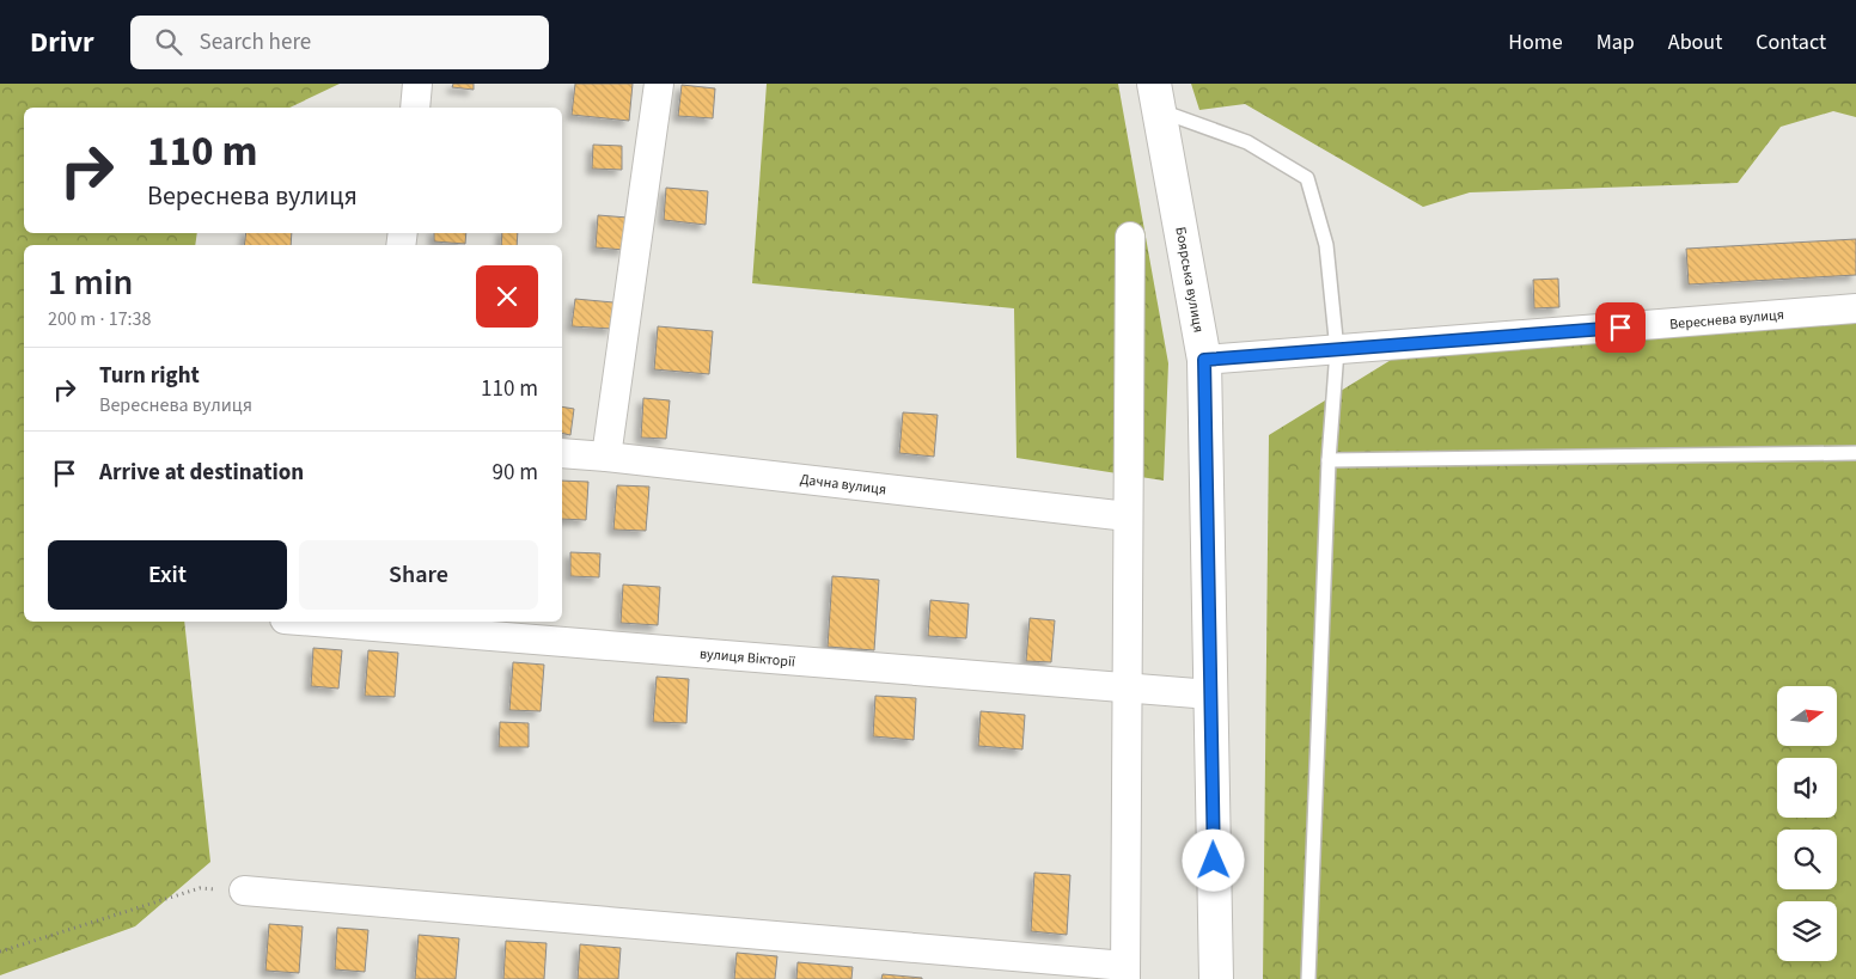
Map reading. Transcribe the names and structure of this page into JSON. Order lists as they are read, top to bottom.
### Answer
{
  "streets": {
    "street": [
      "Боярська вулиця",
      "Вереснева вулиця",
      "Дачна вулиця",
      "вулиця Вікторії"
    ]
  },
  "crossings": [
    ["Боярська вулиця", "Вереснева вулиця"],
    ["Боярська вулиця", "вулиця Вікторії"]
  ],
  "north": "right",
  "page": {
    "header": "Drivr",
    "search": "Search here",
    "nav": [
      "Home",
      "Map",
      "About",
      "Contact"
    ],
    "turn": ["110 m", "Вереснева вулиця"],
    "heading": ["1 min", "200 m · 17:38"],
    "list": [
      {
        "name": "Turn right",
        "note": "Вереснева вулиця",
        "value": "110 m"
      },
      {
        "name": "Arrive at destination",
        "value": "90 m"
      }
    ],
    "buttons": ["Exit", "Share"]
  }
}
